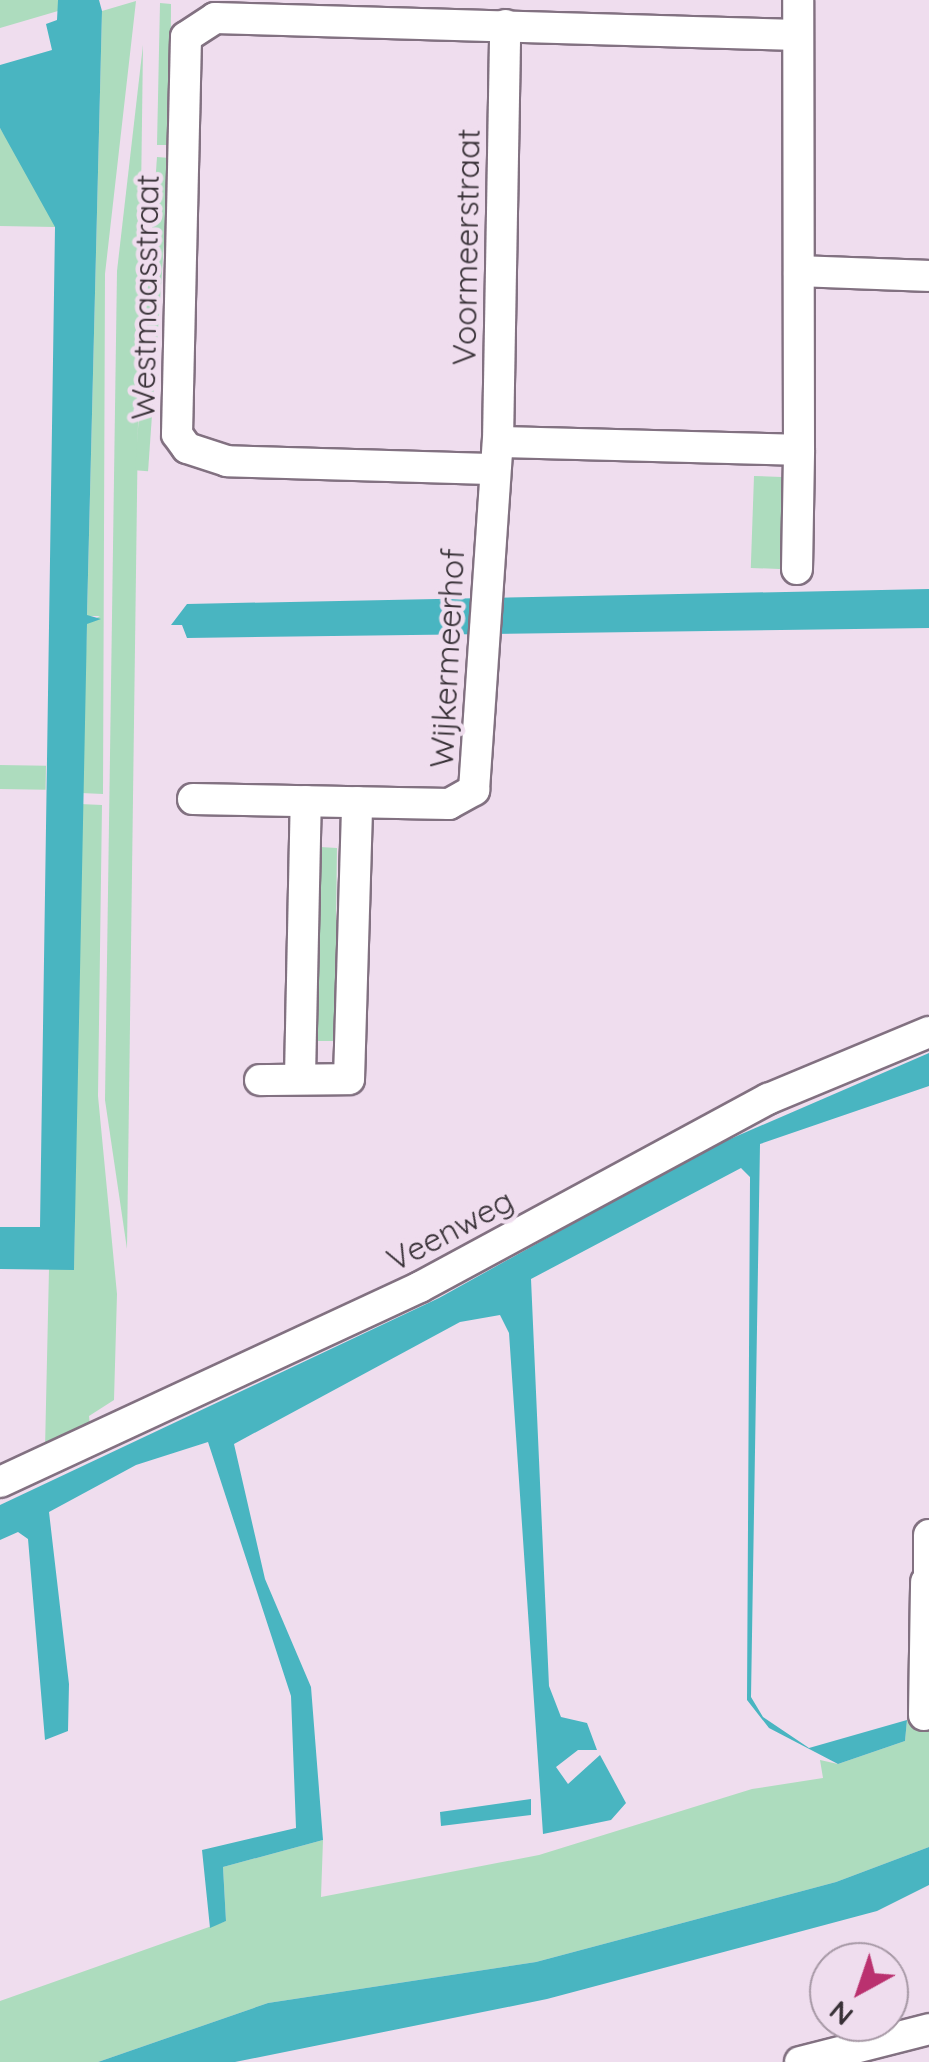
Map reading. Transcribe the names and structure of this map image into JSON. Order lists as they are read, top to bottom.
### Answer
{
  "streets": {
    "street": [
      "Voormeerstraat",
      "Westmaasstraat",
      "Wijkermeerhof",
      "Veenweg"
    ]
  },
  "crossings": [
    ["Voormeerstraat", "Westmaasstraat"],
    ["Voormeerstraat", "Wijkermeerhof"],
    ["Westmaasstraat", "Wijkermeerhof"]
  ],
  "north": "bottom left"
}
